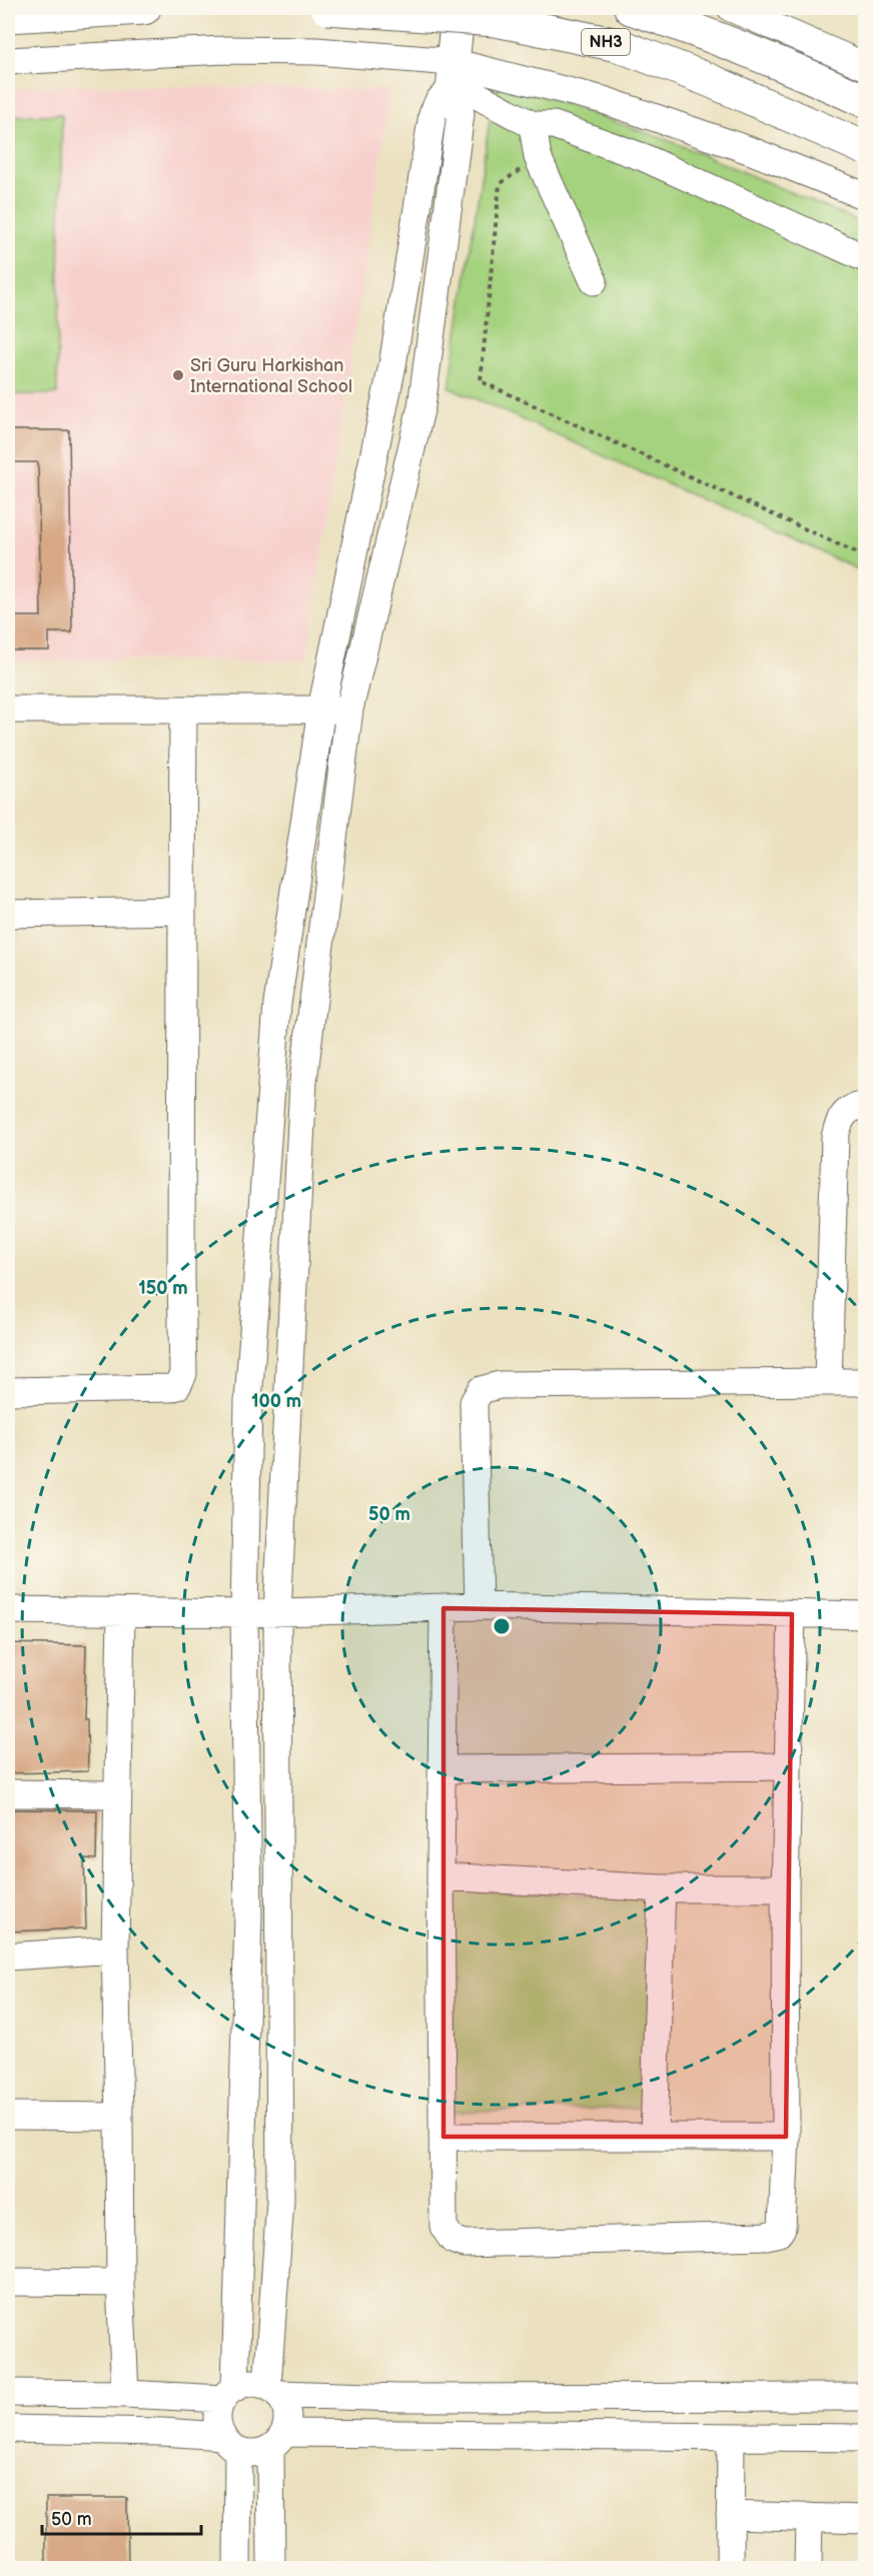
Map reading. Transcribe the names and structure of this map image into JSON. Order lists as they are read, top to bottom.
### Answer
{
  "streets": {
    "highway": ["NH3"]
  },
  "places": ["Sri Guru Harkishan International School"],
  "scale_bar": "50 m",
  "rings": ["150 m", "100 m", "50 m"]
}
